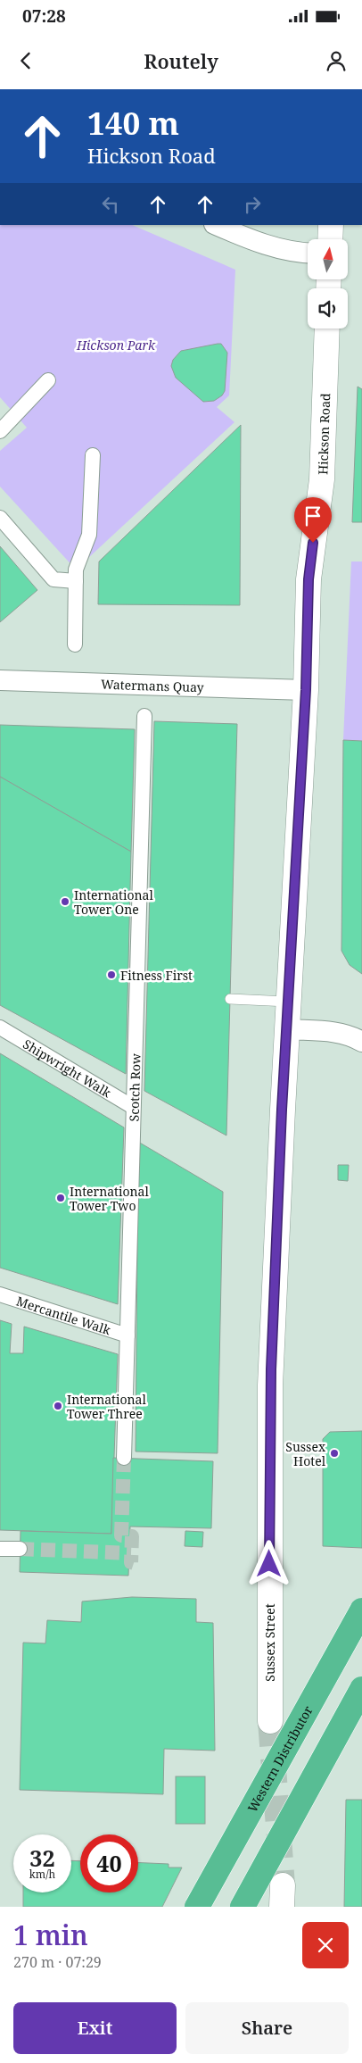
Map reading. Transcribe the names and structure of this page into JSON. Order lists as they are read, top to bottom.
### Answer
{
  "streets": {
    "highway": ["Western Distributor"],
    "street": [
      "Hickson Road",
      "Watermans Quay",
      "Shipwright Walk",
      "Scotch Row",
      "Mercantile Walk",
      "Sussex Street"
    ]
  },
  "crossings": [
    ["Hickson Road", "Watermans Quay"],
    ["Hickson Road", "Sussex Street"],
    ["Shipwright Walk", "Scotch Row"],
    ["Scotch Row", "Mercantile Walk"]
  ],
  "parks": ["Hickson Park"],
  "places": [
    "International Tower One",
    "Fitness First",
    "International Tower Two",
    "International Tower Three",
    "Sussex Hotel"
  ],
  "north": "top",
  "page": {
    "status": "07:28",
    "header": "Routely",
    "turn": ["140 m", "Hickson Road"],
    "speed": "32 km/h",
    "limit": "40",
    "heading": ["1 min", "270 m · 07:29"],
    "buttons": ["Exit", "Share"]
  }
}
